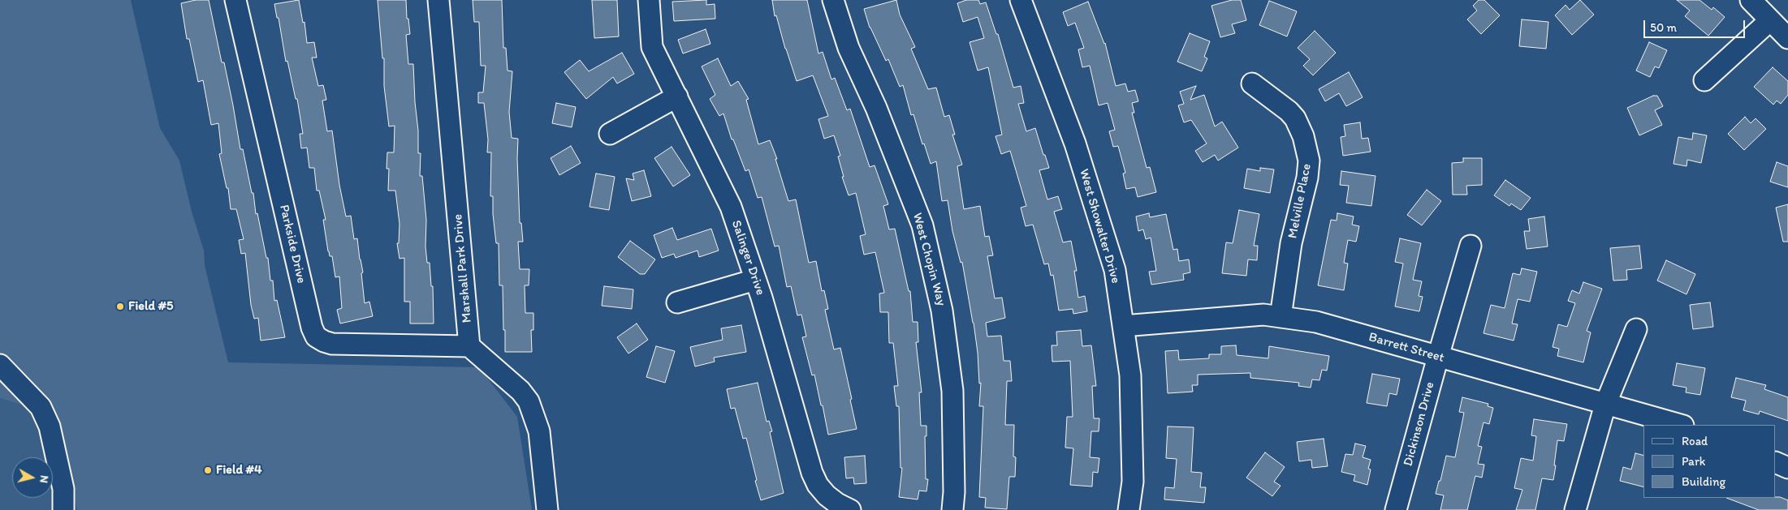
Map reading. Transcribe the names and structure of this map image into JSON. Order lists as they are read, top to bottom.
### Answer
{
  "streets": {
    "street": [
      "Melville Place",
      "West Showalter Drive",
      "Parkside Drive",
      "Salinger Drive",
      "West Chopin Way",
      "Marshall Park Drive",
      "Barrett Street",
      "Dickinson Drive"
    ]
  },
  "crossings": [
    ["Melville Place", "Barrett Street"],
    ["West Showalter Drive", "Barrett Street"],
    ["Parkside Drive", "Marshall Park Drive"],
    ["Barrett Street", "Dickinson Drive"]
  ],
  "places": ["Field #5", "Field #4"],
  "legend": ["Road", "Park", "Building"],
  "scale_bar": "50 m",
  "north": "right"
}
